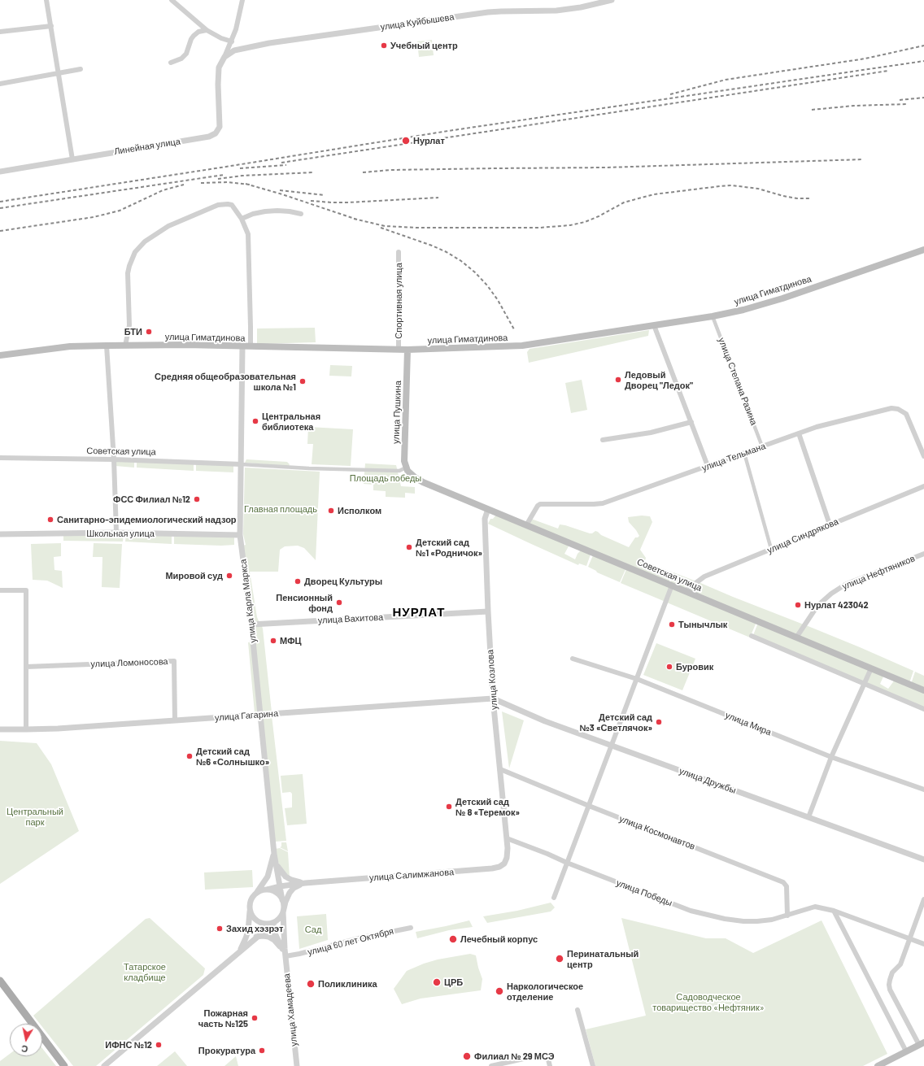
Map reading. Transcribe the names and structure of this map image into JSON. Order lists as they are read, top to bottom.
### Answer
{
  "streets": {
    "main road": ["улица Гиматдинова", "улица Пушкина", "Советская улица"],
    "street": [
      "улица Куйбышева",
      "Линейная улица",
      "Спортивная улица",
      "улица Степана Разина",
      "улица Тельмана",
      "Школьная улица",
      "улица Синдрякова",
      "улица Нефтяников",
      "улица Карла Маркса",
      "улица Вахитова",
      "улица Ломоносова",
      "улица Козлова",
      "улица Гагарина",
      "улица Мира",
      "улица Дружбы",
      "улица Космонавтов",
      "улица Салимжанова",
      "улица Победы",
      "улица 60 лет Октября",
      "улица Хамадеева"
    ]
  },
  "crossings": [
    ["улица Куйбышева", "Линейная улица"],
    ["улица Гиматдинова", "Спортивная улица"],
    ["улица Гиматдинова", "улица Степана Разина"],
    ["улица Гиматдинова", "улица Пушкина"],
    ["улица Гиматдинова", "улица Карла Маркса"],
    ["улица Степана Разина", "улица Тельмана"],
    ["улица Пушкина", "Советская улица"],
    ["Советская улица", "улица Тельмана"],
    ["Советская улица", "улица Синдрякова"],
    ["Советская улица", "улица Нефтяников"],
    ["Советская улица", "улица Карла Маркса"],
    ["Советская улица", "улица Козлова"],
    ["Школьная улица", "улица Карла Маркса"],
    ["улица Карла Маркса", "улица Вахитова"],
    ["улица Карла Маркса", "улица Гагарина"],
    ["улица Карла Маркса", "улица Салимжанова"],
    ["улица Карла Маркса", "улица Хамадеева"],
    ["улица Вахитова", "улица Козлова"],
    ["улица Ломоносова", "улица Гагарина"],
    ["улица Козлова", "улица Гагарина"],
    ["улица Козлова", "улица Дружбы"],
    ["улица Козлова", "улица Космонавтов"],
    ["улица Козлова", "улица Салимжанова"],
    ["улица Козлова", "улица Победы"],
    ["улица Гагарина", "улица Дружбы"],
    ["улица Космонавтов", "улица Победы"],
    ["улица Салимжанова", "улица Хамадеева"],
    ["улица 60 лет Октября", "улица Хамадеева"]
  ],
  "districts": ["НУРЛАТ"],
  "parks": [
    "Площадь победы",
    "Главная площадь",
    "Центральный парк",
    "Сад",
    "Татарское кладбище",
    "Садоводческое товарищество «Нефтяник»"
  ],
  "places": [
    "Учебный центр",
    "Нурлат",
    "БТИ",
    "Ледовый Дворец \"Ледок\"",
    "Средняя общеобразовательная школа №1",
    "Центральная библиотека",
    "ФСС Филиал №12",
    "Исполком",
    "Санитарно-эпидемиологический надзор",
    "Детский сад №1 «Родничок»",
    "Мировой суд",
    "Дворец Культуры",
    "Пенсионный фонд",
    "Нурлат 423042",
    "Тынычлык",
    "МФЦ",
    "Буровик",
    "Детский сад №3 «Светлячок»",
    "Детский сад №6 «Солнышко»",
    "Детский сад № 8 «Теремок»",
    "Захид хэзрэт",
    "Лечебный корпус",
    "Перинатальный центр",
    "ЦРБ",
    "Поликлиника",
    "Наркологическое отделение",
    "Пожарная часть №125",
    "ИФНС №12",
    "Прокуратура",
    "Филиал № 29 МСЭ"
  ],
  "north": "bottom"
}
